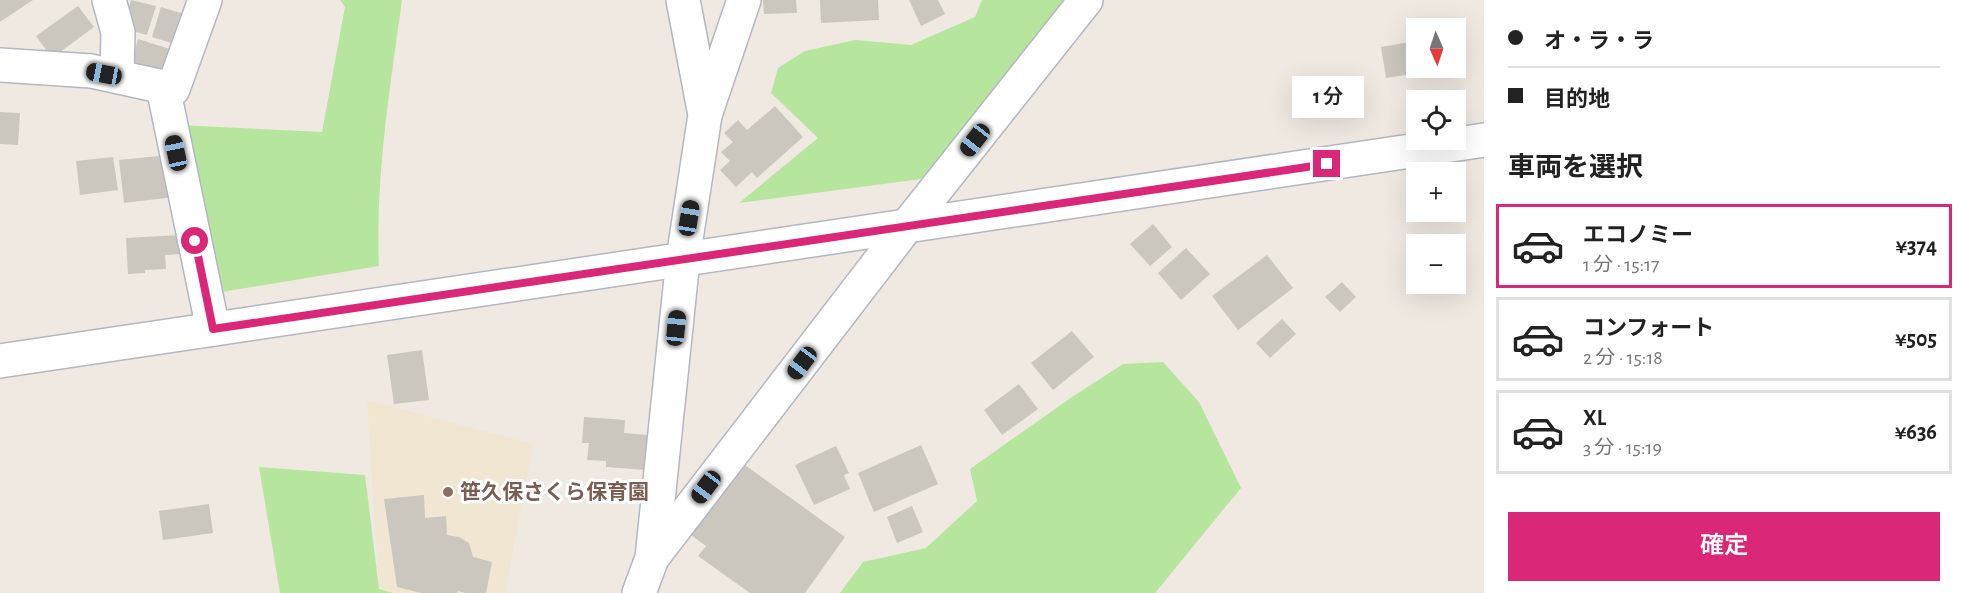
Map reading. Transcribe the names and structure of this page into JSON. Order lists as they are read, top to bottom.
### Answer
{
  "places": ["笹久保さくら保育園"],
  "north": "bottom",
  "page": {
    "banner": ["オ・ラ・ラ", "目的地"],
    "map_buttons": ["+", "−"],
    "bubble": "1 分",
    "heading": "車両を選択",
    "list": [
      {
        "name": "エコノミー",
        "note": "1 分 · 15:17",
        "value": "¥374"
      },
      {
        "name": "コンフォート",
        "note": "2 分 · 15:18",
        "value": "¥505"
      },
      {
        "name": "XL",
        "note": "3 分 · 15:19",
        "value": "¥636"
      }
    ],
    "buttons": "確定"
  }
}
